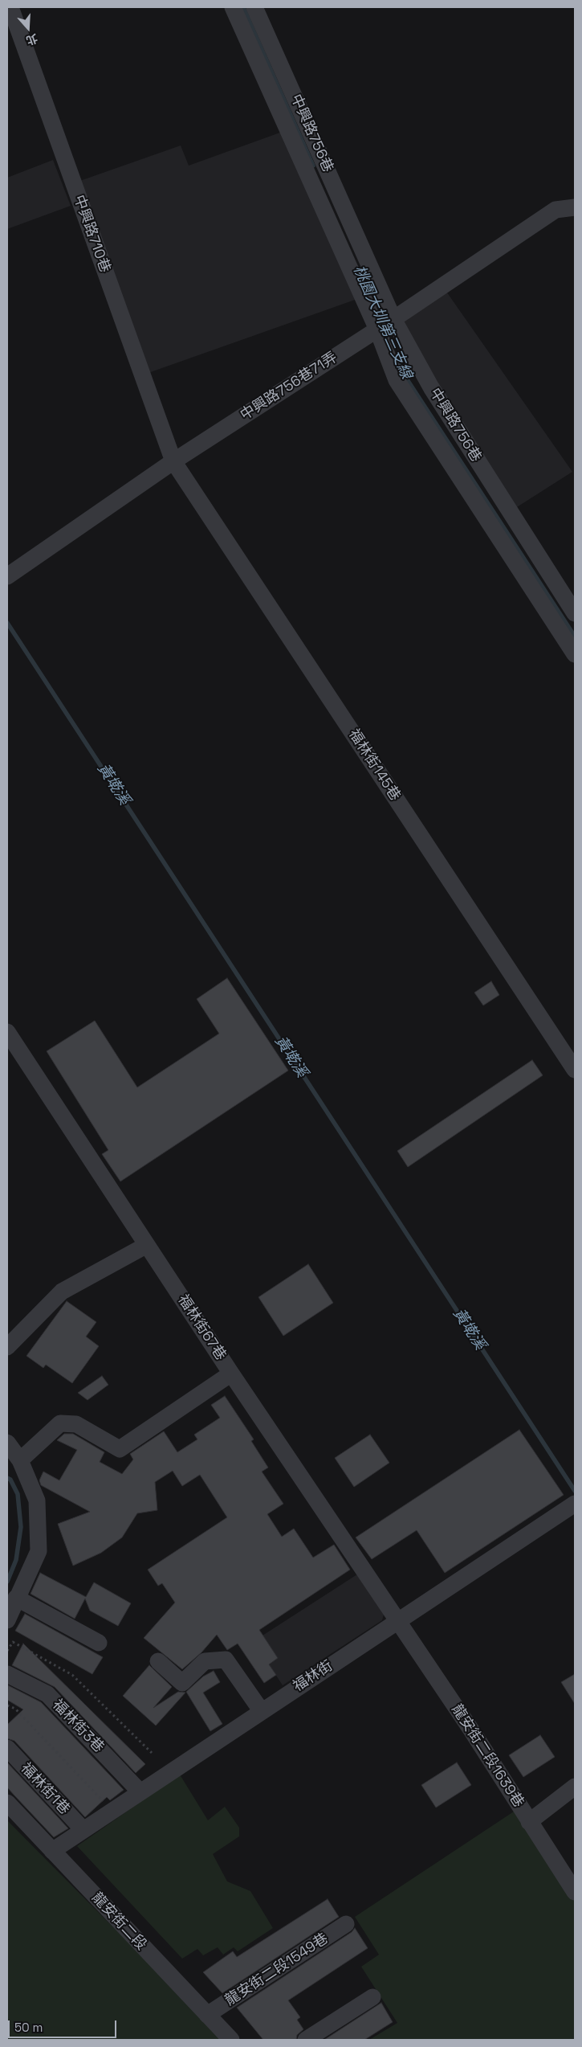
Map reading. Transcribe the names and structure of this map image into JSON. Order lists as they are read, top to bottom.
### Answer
{
  "streets": {
    "street": [
      "中興路756巷",
      "中興路710巷",
      "中興路756巷71弄",
      "福林街145巷",
      "福林街67巷",
      "福林街",
      "福林街3巷",
      "龍安街二段1639巷",
      "福林街1巷",
      "龍安街二段",
      "龍安街二段1549巷"
    ]
  },
  "crossings": [
    ["中興路756巷", "中興路756巷71弄"],
    ["中興路710巷", "中興路756巷71弄"],
    ["中興路710巷", "福林街145巷"],
    ["中興路756巷71弄", "福林街145巷"],
    ["福林街67巷", "福林街"],
    ["福林街67巷", "龍安街二段1639巷"],
    ["福林街", "福林街3巷"],
    ["福林街", "龍安街二段1639巷"],
    ["福林街", "福林街1巷"],
    ["福林街", "龍安街二段"],
    ["龍安街二段", "龍安街二段1549巷"]
  ],
  "water": ["桃園大圳第三支線", "黃墘溪"],
  "scale_bar": "50 m",
  "north": "bottom"
}
